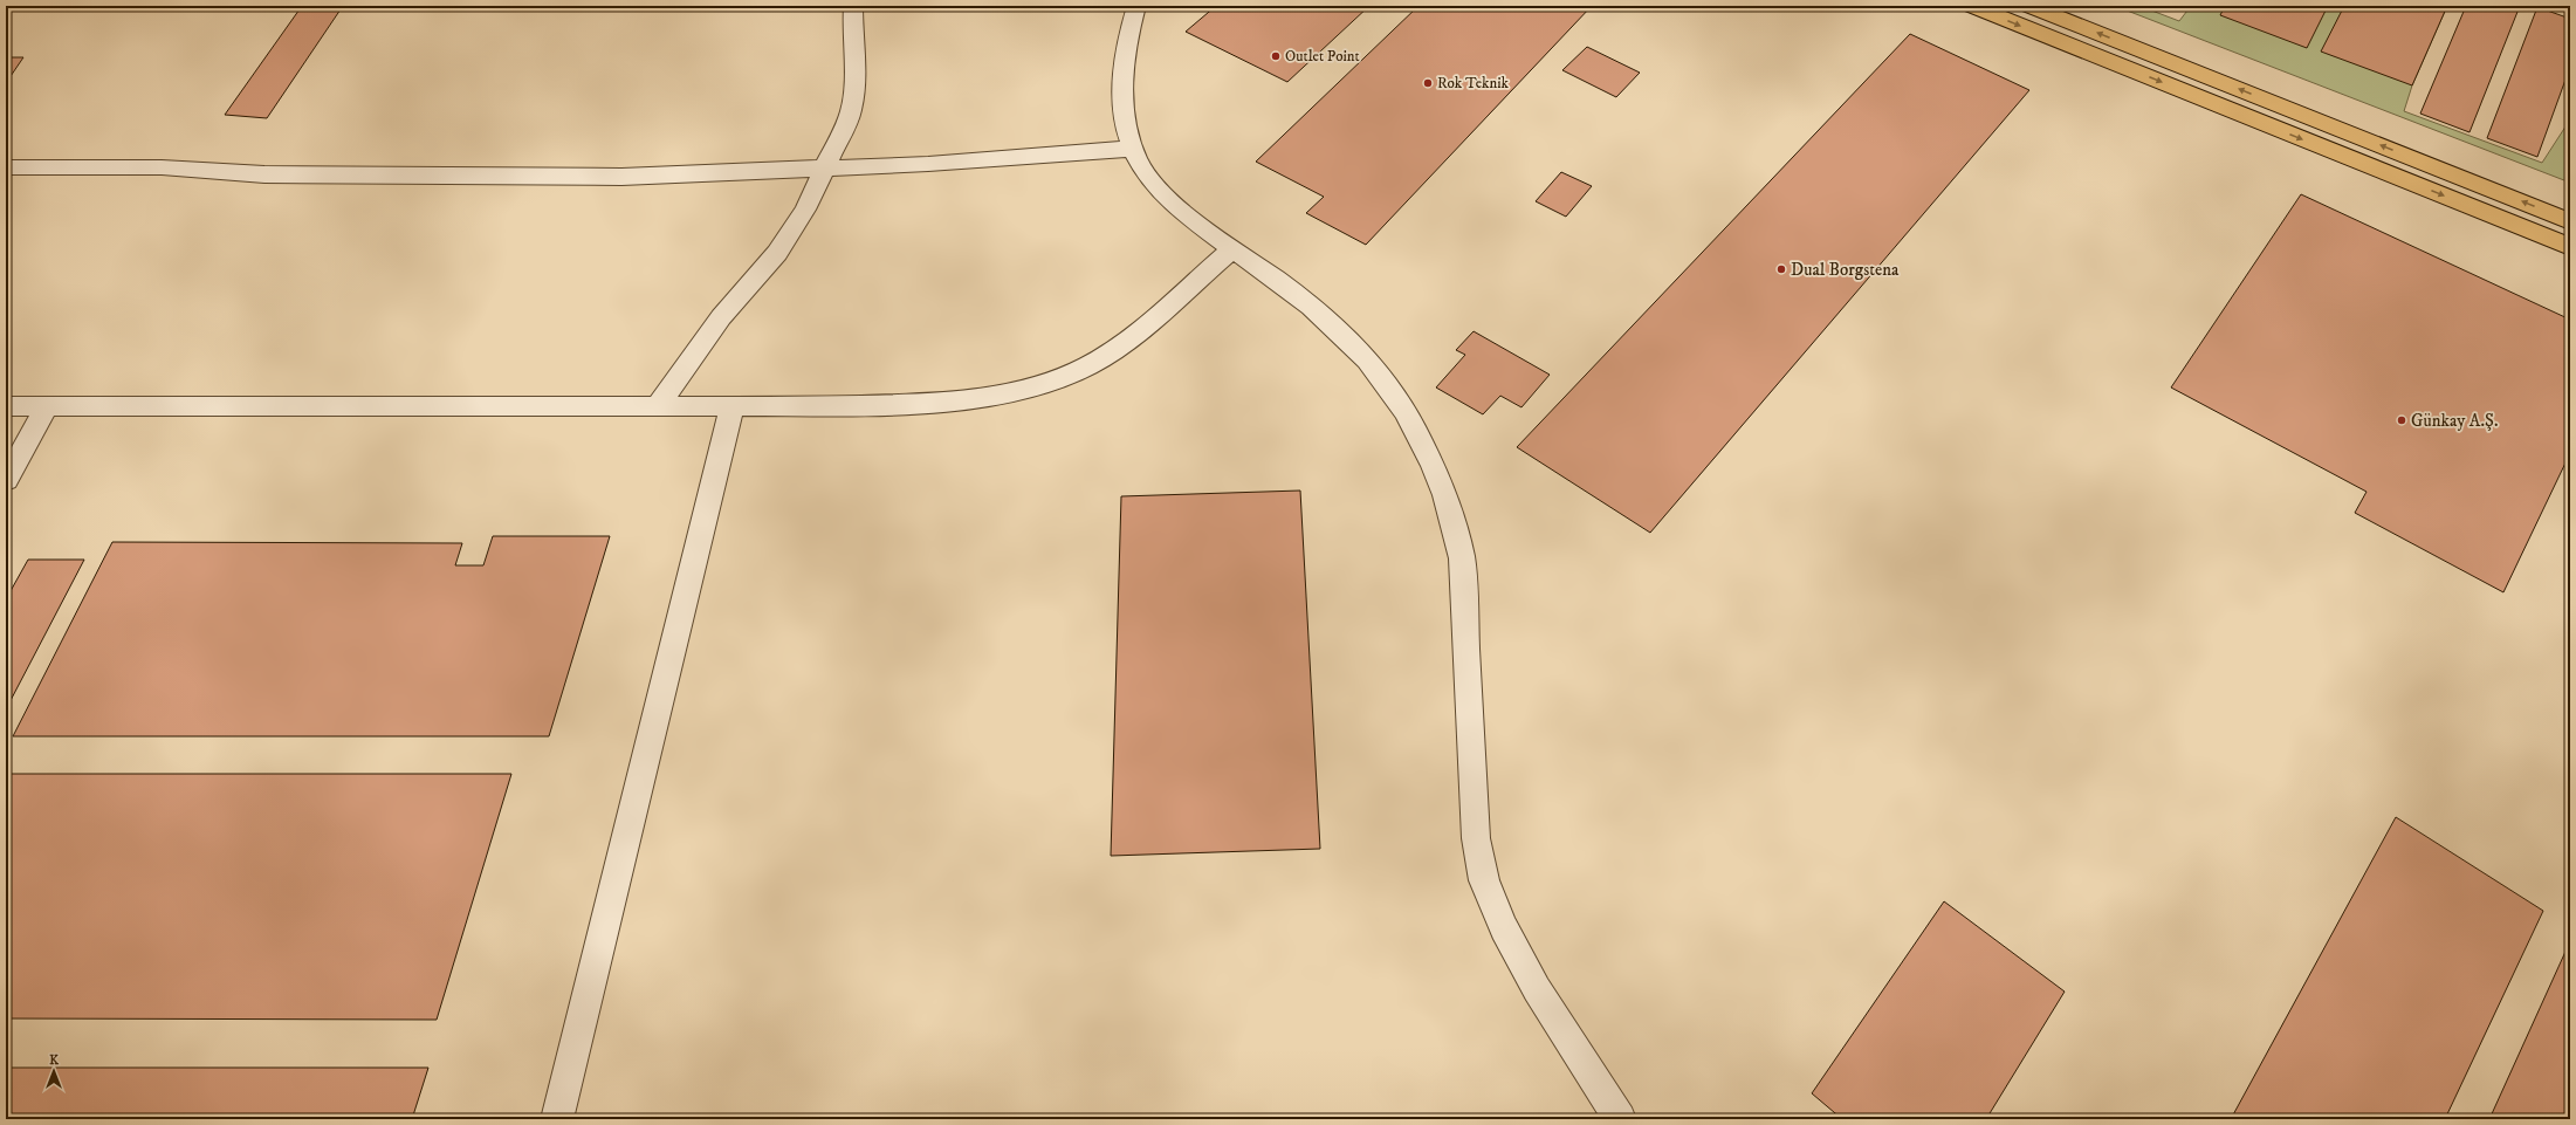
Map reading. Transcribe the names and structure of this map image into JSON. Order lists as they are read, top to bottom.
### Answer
{
  "places": [
    "Outlet Point",
    "Rok Teknik",
    "Dual Borgstena",
    "Günkay A.Ş."
  ],
  "north": "top"
}
